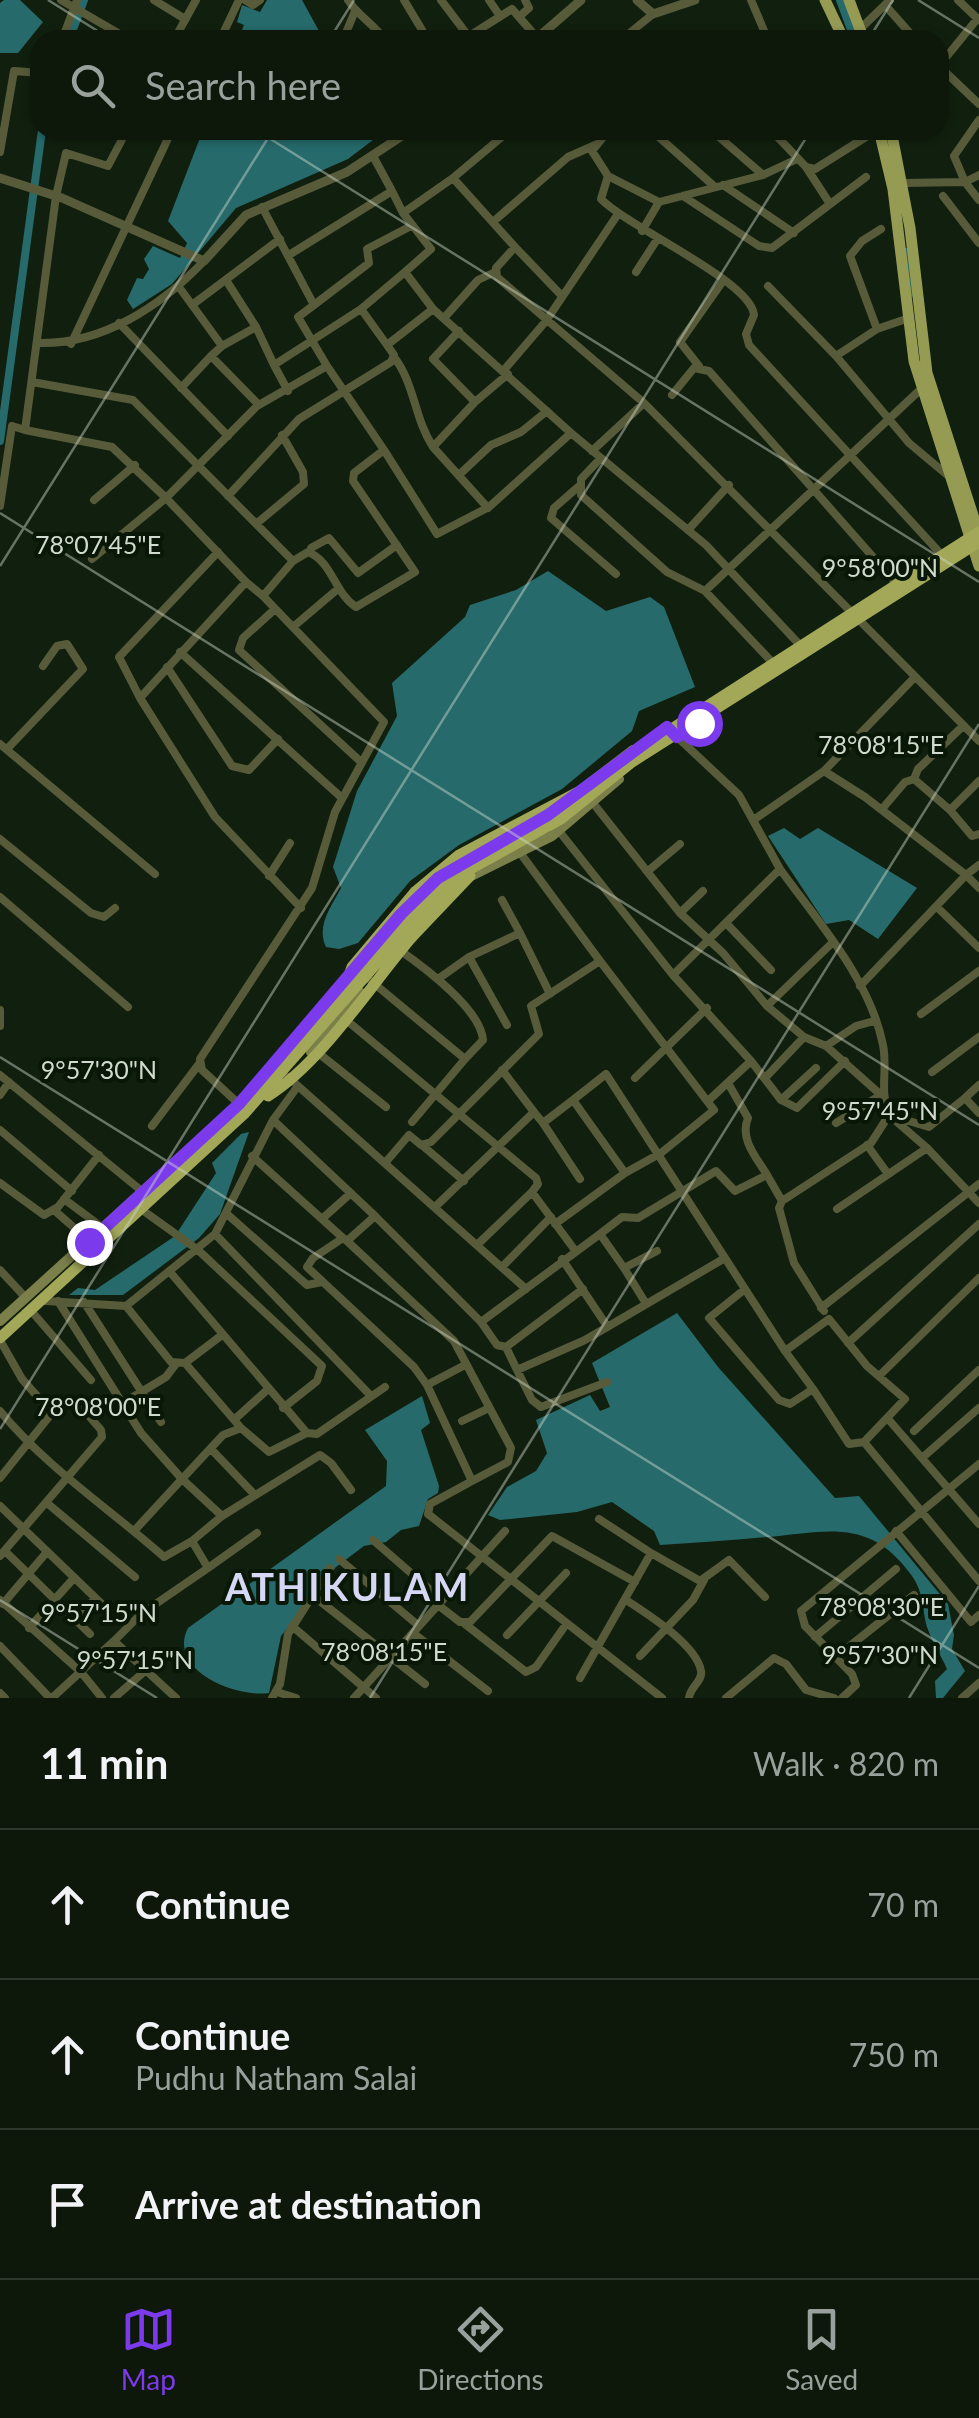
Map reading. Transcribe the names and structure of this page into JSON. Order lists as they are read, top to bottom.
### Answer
{
  "districts": ["ATHIKULAM"],
  "page": {
    "search": "Search here",
    "heading": ["11 min", "Walk · 820 m"],
    "list": [
      ["Continue", "70 m"],
      ["Continue", "Pudhu Natham Salai", "750 m"],
      "Arrive at destination"
    ],
    "nav": ["Map", "Directions", "Saved"]
  },
  "coordinates": [
    "78°07'45\"E",
    "9°58'00\"N",
    "78°08'15\"E",
    "9°57'30\"N",
    "9°57'45\"N",
    "78°08'00\"E",
    "78°08'30\"E",
    "9°57'15\"N"
  ]
}
